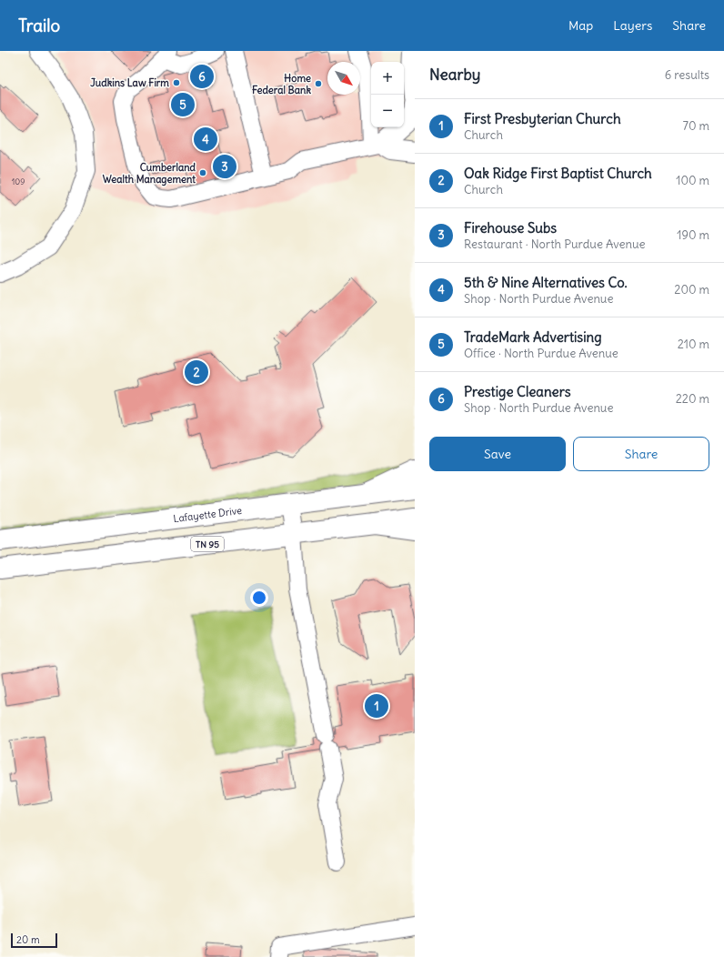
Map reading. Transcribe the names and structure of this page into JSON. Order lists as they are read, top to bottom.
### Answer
{
  "streets": {
    "main road": ["Lafayette Drive", "TN 95"]
  },
  "places": ["Judkins Law Firm", "Home Federal Bank", "Cumberland Wealth Management"],
  "house_numbers": ["109"],
  "scale_bar": "20 m",
  "north": "bottom right",
  "page": {
    "header": "Trailo",
    "nav": ["Map", "Layers", "Share"],
    "heading": ["Nearby", "6 results"],
    "map_buttons": ["+", "−"],
    "pins": [
      "6",
      "5",
      "4",
      "3",
      "2",
      "1"
    ],
    "list": [
      {
        "mark": "1",
        "name": "First Presbyterian Church",
        "note": "Church",
        "value": "70 m"
      },
      {
        "mark": "2",
        "name": "Oak Ridge First Baptist Church",
        "note": "Church",
        "value": "100 m"
      },
      {
        "mark": "3",
        "name": "Firehouse Subs",
        "note": "Restaurant · North Purdue Avenue",
        "value": "190 m"
      },
      {
        "mark": "4",
        "name": "5th & Nine Alternatives Co.",
        "note": "Shop · North Purdue Avenue",
        "value": "200 m"
      },
      {
        "mark": "5",
        "name": "TradeMark Advertising",
        "note": "Office · North Purdue Avenue",
        "value": "210 m"
      },
      {
        "mark": "6",
        "name": "Prestige Cleaners",
        "note": "Shop · North Purdue Avenue",
        "value": "220 m"
      }
    ],
    "buttons": ["Save", "Share"],
    "scale": "20 m"
  }
}
